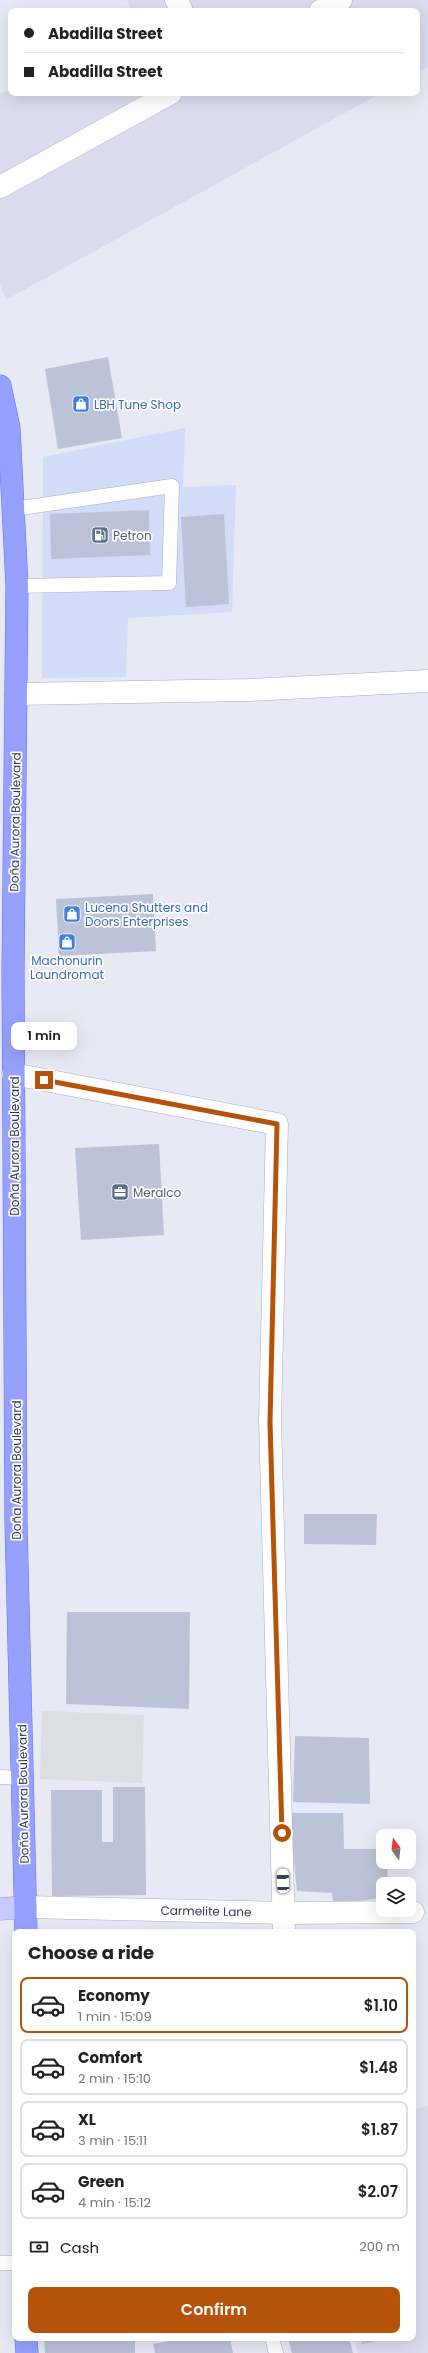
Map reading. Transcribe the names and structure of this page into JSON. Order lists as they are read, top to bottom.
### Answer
{
  "streets": {
    "main road": ["Doña Aurora Boulevard"],
    "street": ["Carmelite Lane"]
  },
  "crossings": [
    ["Doña Aurora Boulevard", "Carmelite Lane"]
  ],
  "places": {
    "shop": ["LBH Tune Shop", "Lucena Shutters and Doors Enterprises", "Machonurin Laundromat"],
    "fuel station": ["Petron"],
    "office": ["Meralco"]
  },
  "north": "top",
  "page": {
    "banner": ["Abadilla Street", "Abadilla Street"],
    "bubble": "1 min",
    "heading": "Choose a ride",
    "list": [
      {
        "name": "Economy",
        "note": "1 min · 15:09",
        "value": "$1.10"
      },
      {
        "name": "Comfort",
        "note": "2 min · 15:10",
        "value": "$1.48"
      },
      {
        "name": "XL",
        "note": "3 min · 15:11",
        "value": "$1.87"
      },
      {
        "name": "Green",
        "note": "4 min · 15:12",
        "value": "$2.07"
      }
    ],
    "pay": ["Cash", "200 m"],
    "buttons": "Confirm"
  }
}
